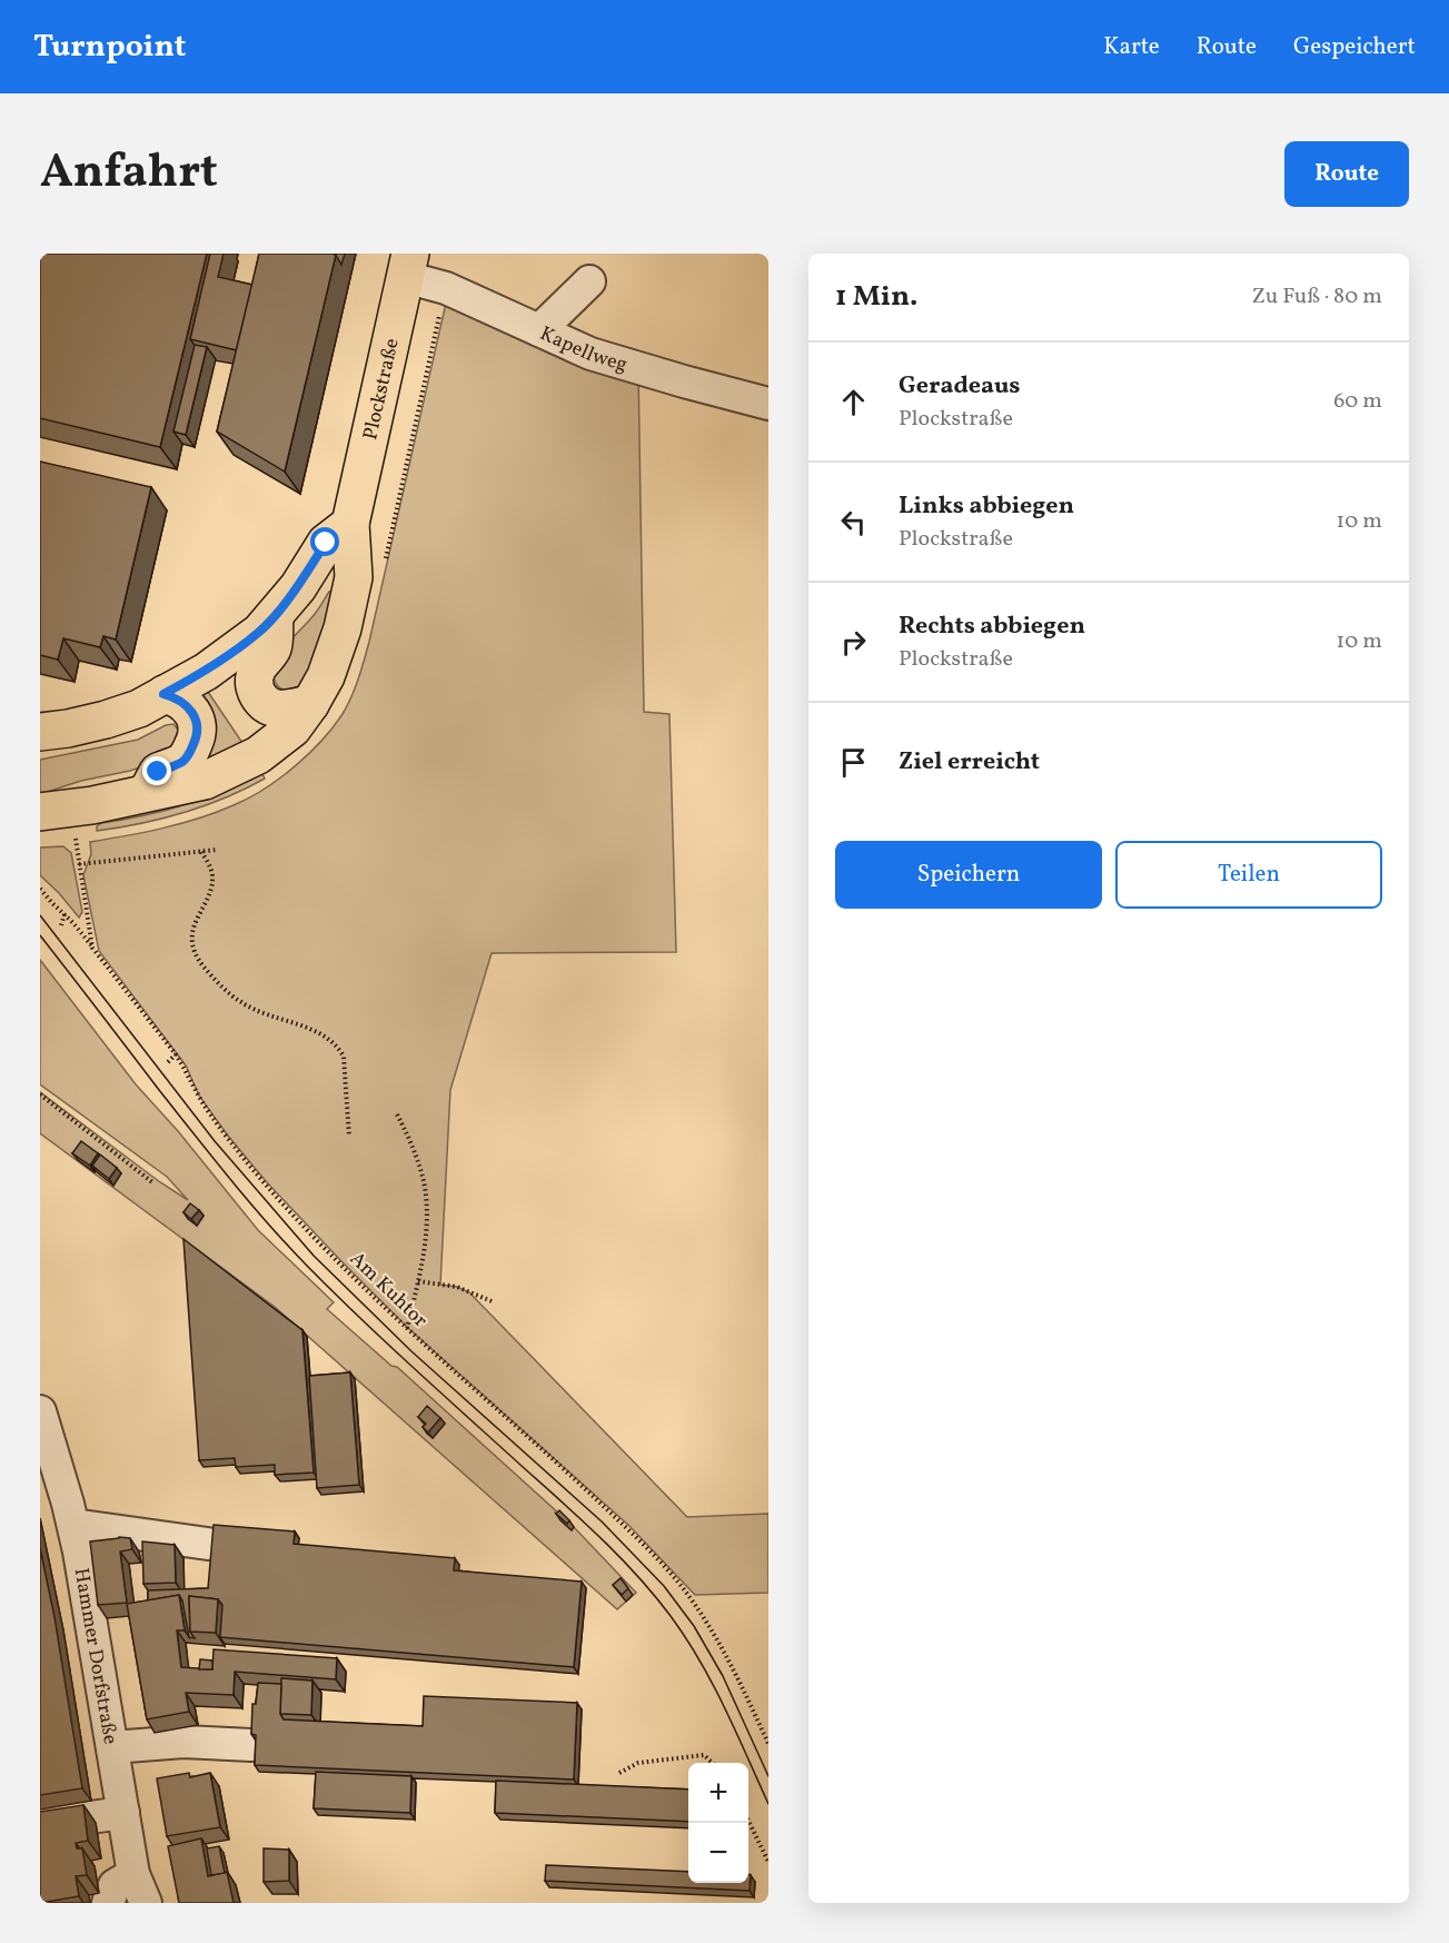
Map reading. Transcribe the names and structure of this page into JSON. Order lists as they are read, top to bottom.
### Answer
{
  "streets": {
    "main road": ["Plockstraße"],
    "street": ["Kapellweg", "Hammer Dorfstraße"],
    "path": ["Am Kuhtor"]
  },
  "crossings": [
    ["Kapellweg", "Plockstraße"],
    ["Plockstraße", "Am Kuhtor"]
  ],
  "page": {
    "header": "Turnpoint",
    "nav": ["Karte", "Route", "Gespeichert"],
    "title": "Anfahrt",
    "buttons": [
      "Route",
      ["Speichern", "Teilen"]
    ],
    "heading": ["1 Min.", "Zu Fuß · 80 m"],
    "list": [
      ["Geradeaus", "Plockstraße", "60 m"],
      ["Links abbiegen", "Plockstraße", "10 m"],
      ["Rechts abbiegen", "Plockstraße", "10 m"],
      "Ziel erreicht"
    ],
    "map_buttons": ["+", "−"]
  }
}
